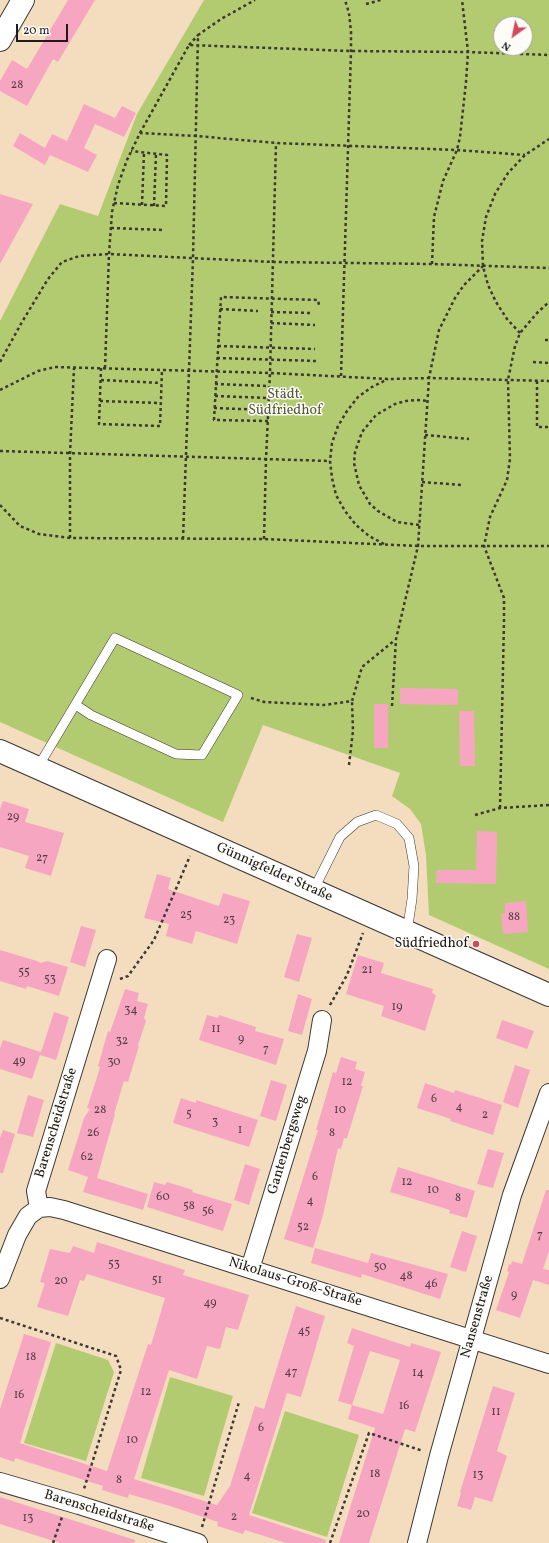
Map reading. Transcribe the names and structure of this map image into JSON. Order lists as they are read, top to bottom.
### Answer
{
  "streets": {
    "street": [
      "Günnigfelder Straße",
      "Barenscheidstraße",
      "Gantenbergsweg",
      "Nikolaus-Groß-Straße",
      "Nansenstraße"
    ]
  },
  "crossings": [
    ["Barenscheidstraße", "Nikolaus-Groß-Straße"],
    ["Gantenbergsweg", "Nikolaus-Groß-Straße"],
    ["Nikolaus-Groß-Straße", "Nansenstraße"]
  ],
  "parks": ["Städt. Südfriedhof"],
  "places": ["Südfriedhof"],
  "house_numbers": [
    "28",
    "29",
    "27",
    "25",
    "88",
    "23",
    "21",
    "55",
    "53",
    "19",
    "34",
    "11",
    "9",
    "32",
    "7",
    "49",
    "30",
    "12",
    "6",
    "4",
    "28",
    "10",
    "5",
    "2",
    "3",
    "1",
    "26",
    "8",
    "62",
    "6",
    "12",
    "10",
    "60",
    "8",
    "4",
    "58",
    "56",
    "52",
    "7",
    "53",
    "50",
    "48",
    "51",
    "20",
    "46",
    "9",
    "49",
    "45",
    "18",
    "47",
    "14",
    "12",
    "16",
    "16",
    "11",
    "6",
    "10",
    "18",
    "13",
    "4",
    "8",
    "20",
    "2",
    "13"
  ],
  "scale_bar": "20 m",
  "north": "bottom left"
}
